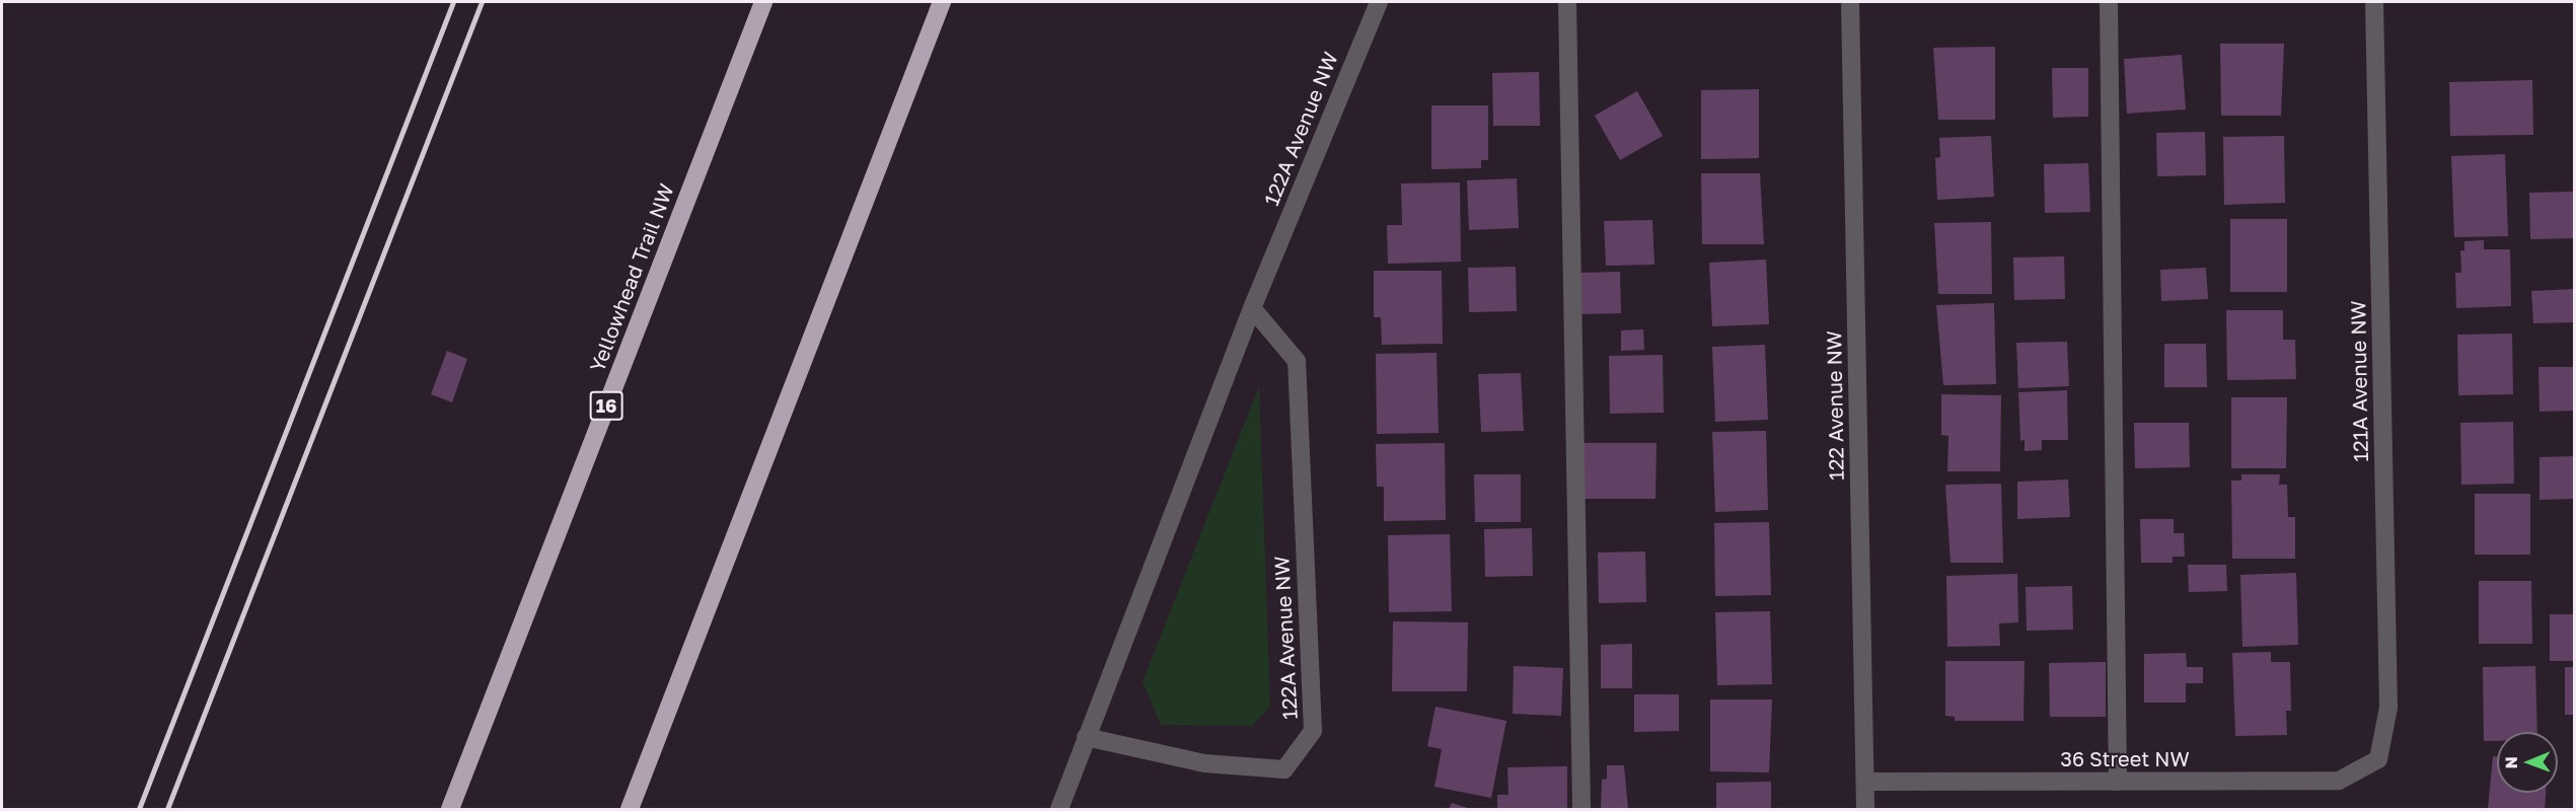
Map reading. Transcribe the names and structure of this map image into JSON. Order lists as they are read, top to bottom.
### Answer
{
  "streets": {
    "highway": ["Yellowhead Trail NW", "16"],
    "street": [
      "122A Avenue NW",
      "121A Avenue NW",
      "122 Avenue NW",
      "36 Street NW"
    ]
  },
  "crossings": [
    ["121A Avenue NW", "36 Street NW"],
    ["122 Avenue NW", "36 Street NW"]
  ],
  "north": "left"
}
